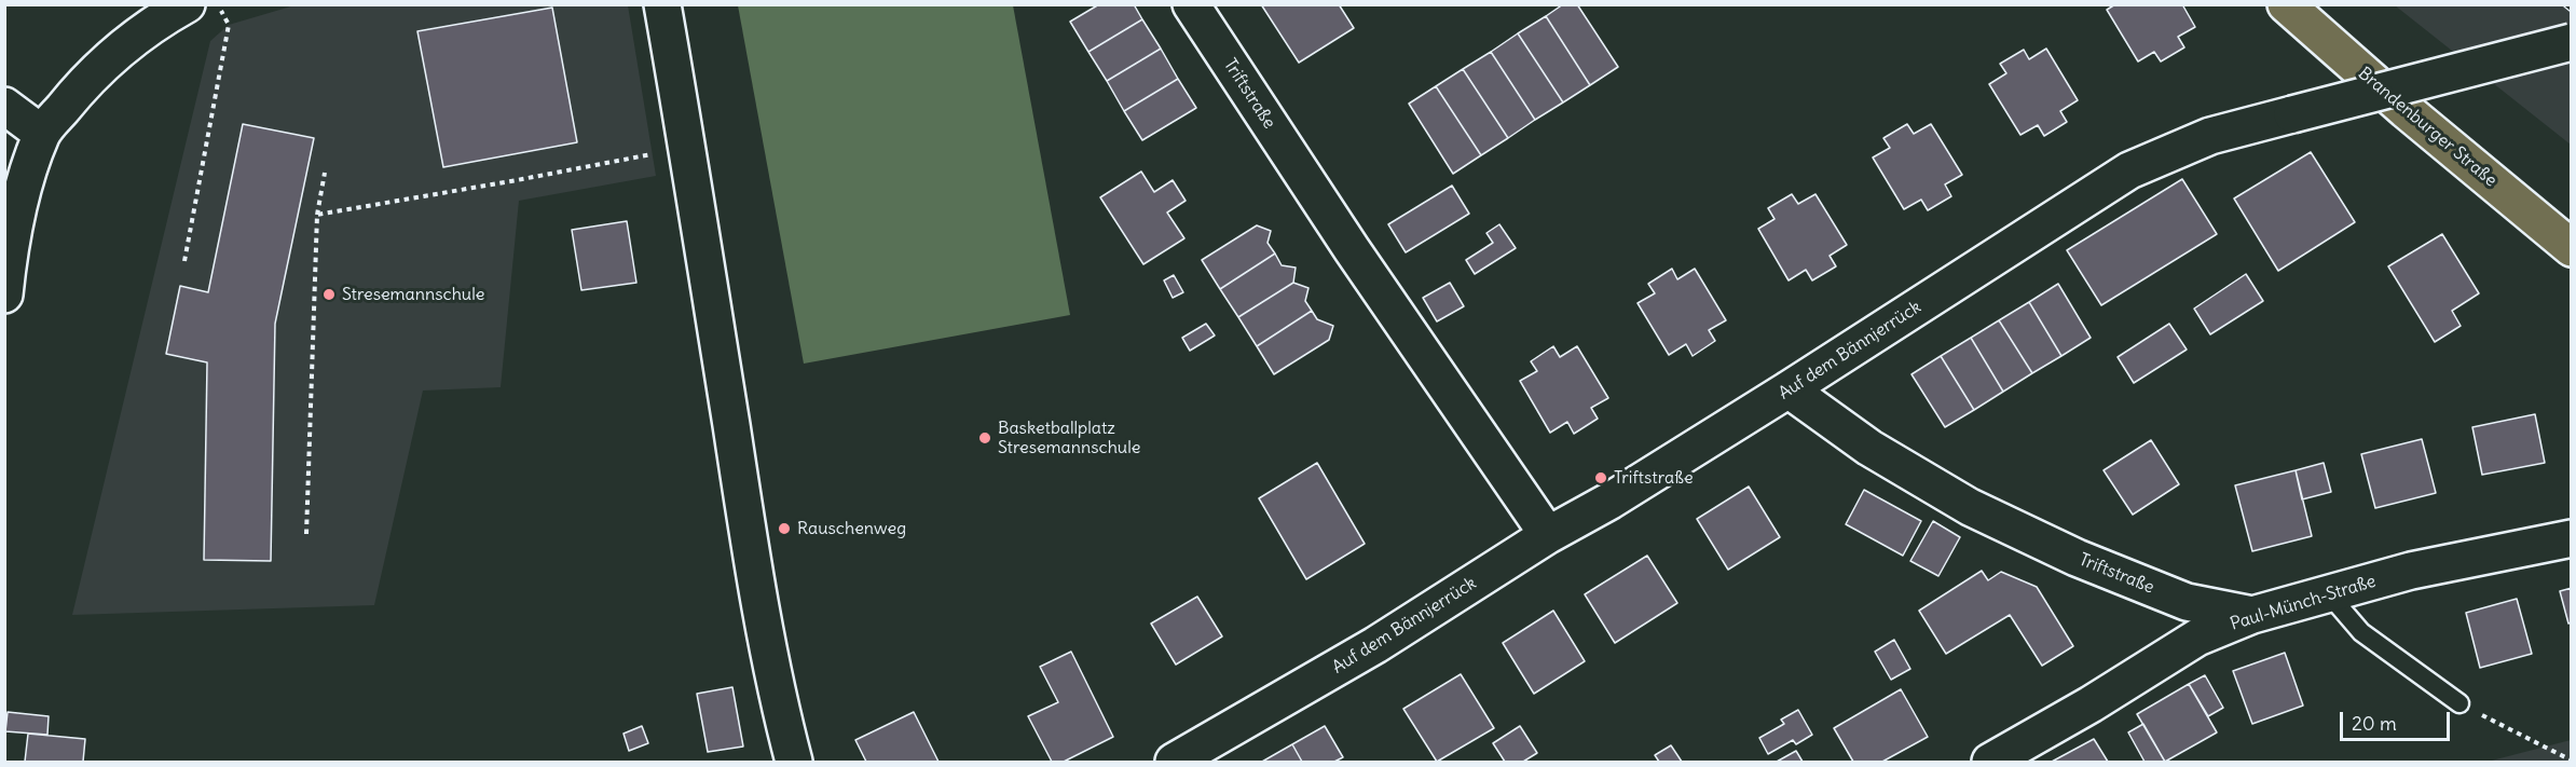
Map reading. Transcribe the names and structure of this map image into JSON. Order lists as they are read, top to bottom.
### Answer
{
  "streets": {
    "main road": ["Brandenburger Straße"],
    "street": ["Triftstraße", "Auf dem Bännjerrück", "Paul-Münch-Straße"]
  },
  "crossings": [
    ["Triftstraße", "Auf dem Bännjerrück"],
    ["Triftstraße", "Paul-Münch-Straße"]
  ],
  "places": [
    "Stresemannschule",
    "Basketballplatz Stresemannschule",
    "Triftstraße",
    "Rauschenweg"
  ],
  "scale_bar": "20 m"
}
